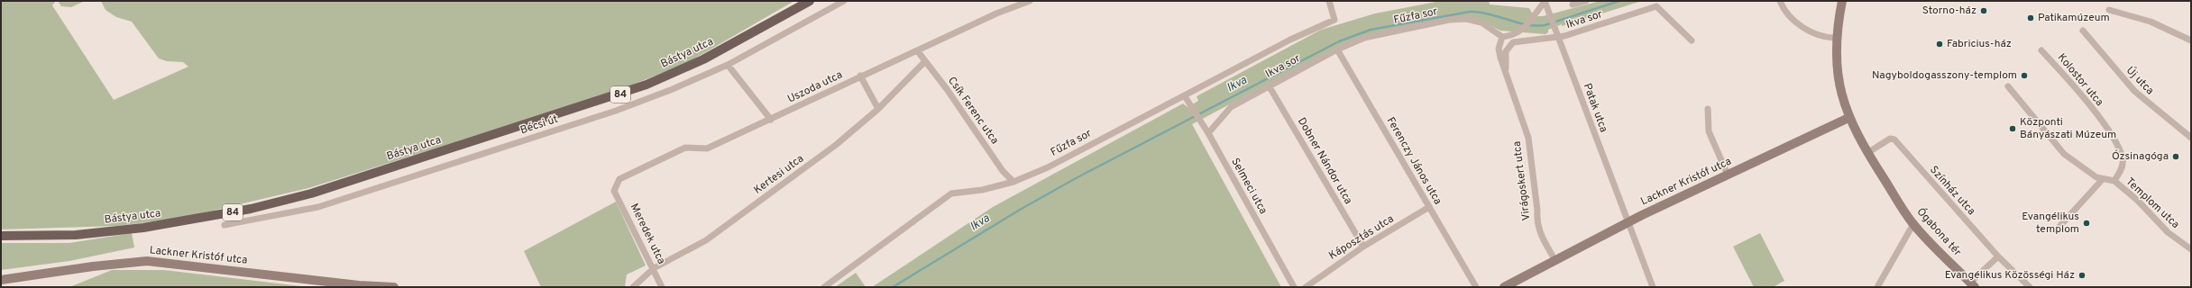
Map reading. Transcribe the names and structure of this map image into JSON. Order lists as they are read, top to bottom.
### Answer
{
  "streets": {
    "main road": ["Bástya utca", "84"],
    "street": [
      "Fűzfa sor",
      "Ikva sor",
      "Kolostor utca",
      "Új utca",
      "Uszoda utca",
      "Patak utca",
      "Csík Ferenc utca",
      "Bécsi út",
      "Dobner Nándor utca",
      "Ferenczy János utca",
      "Kertesi utca",
      "Virágoskert utca",
      "Lackner Kristóf utca",
      "Selmeci utca",
      "Színház utca",
      "Templom utca",
      "Ógabona tér",
      "Meredek utca",
      "Káposztás utca"
    ]
  },
  "crossings": [
    ["Fűzfa sor", "Ikva sor"],
    ["Fűzfa sor", "Csík Ferenc utca"],
    ["Fűzfa sor", "Ferenczy János utca"],
    ["Fűzfa sor", "Virágoskert utca"],
    ["Fűzfa sor", "Selmeci utca"],
    ["Ikva sor", "Patak utca"],
    ["Ikva sor", "Dobner Nándor utca"],
    ["Ikva sor", "Ferenczy János utca"],
    ["Ikva sor", "Virágoskert utca"],
    ["Ikva sor", "Selmeci utca"],
    ["Kolostor utca", "Templom utca"],
    ["Uszoda utca", "Csík Ferenc utca"],
    ["Uszoda utca", "Meredek utca"],
    ["Patak utca", "Virágoskert utca"],
    ["Patak utca", "Lackner Kristóf utca"],
    ["Csík Ferenc utca", "Kertesi utca"],
    ["Dobner Nándor utca", "Káposztás utca"],
    ["Ferenczy János utca", "Káposztás utca"],
    ["Kertesi utca", "Meredek utca"],
    ["Virágoskert utca", "Lackner Kristóf utca"],
    ["Lackner Kristóf utca", "Ógabona tér"],
    ["Színház utca", "Ógabona tér"]
  ],
  "water": ["Ikva"],
  "places": [
    "Storno-ház",
    "Patikamúzeum",
    "Fabricius-ház",
    "Nagyboldogasszony-templom",
    "Központi Bányászati Múzeum",
    "Ózsinagóga",
    "Evangélikus templom",
    "Evangélikus Közösségi Ház"
  ]
}
